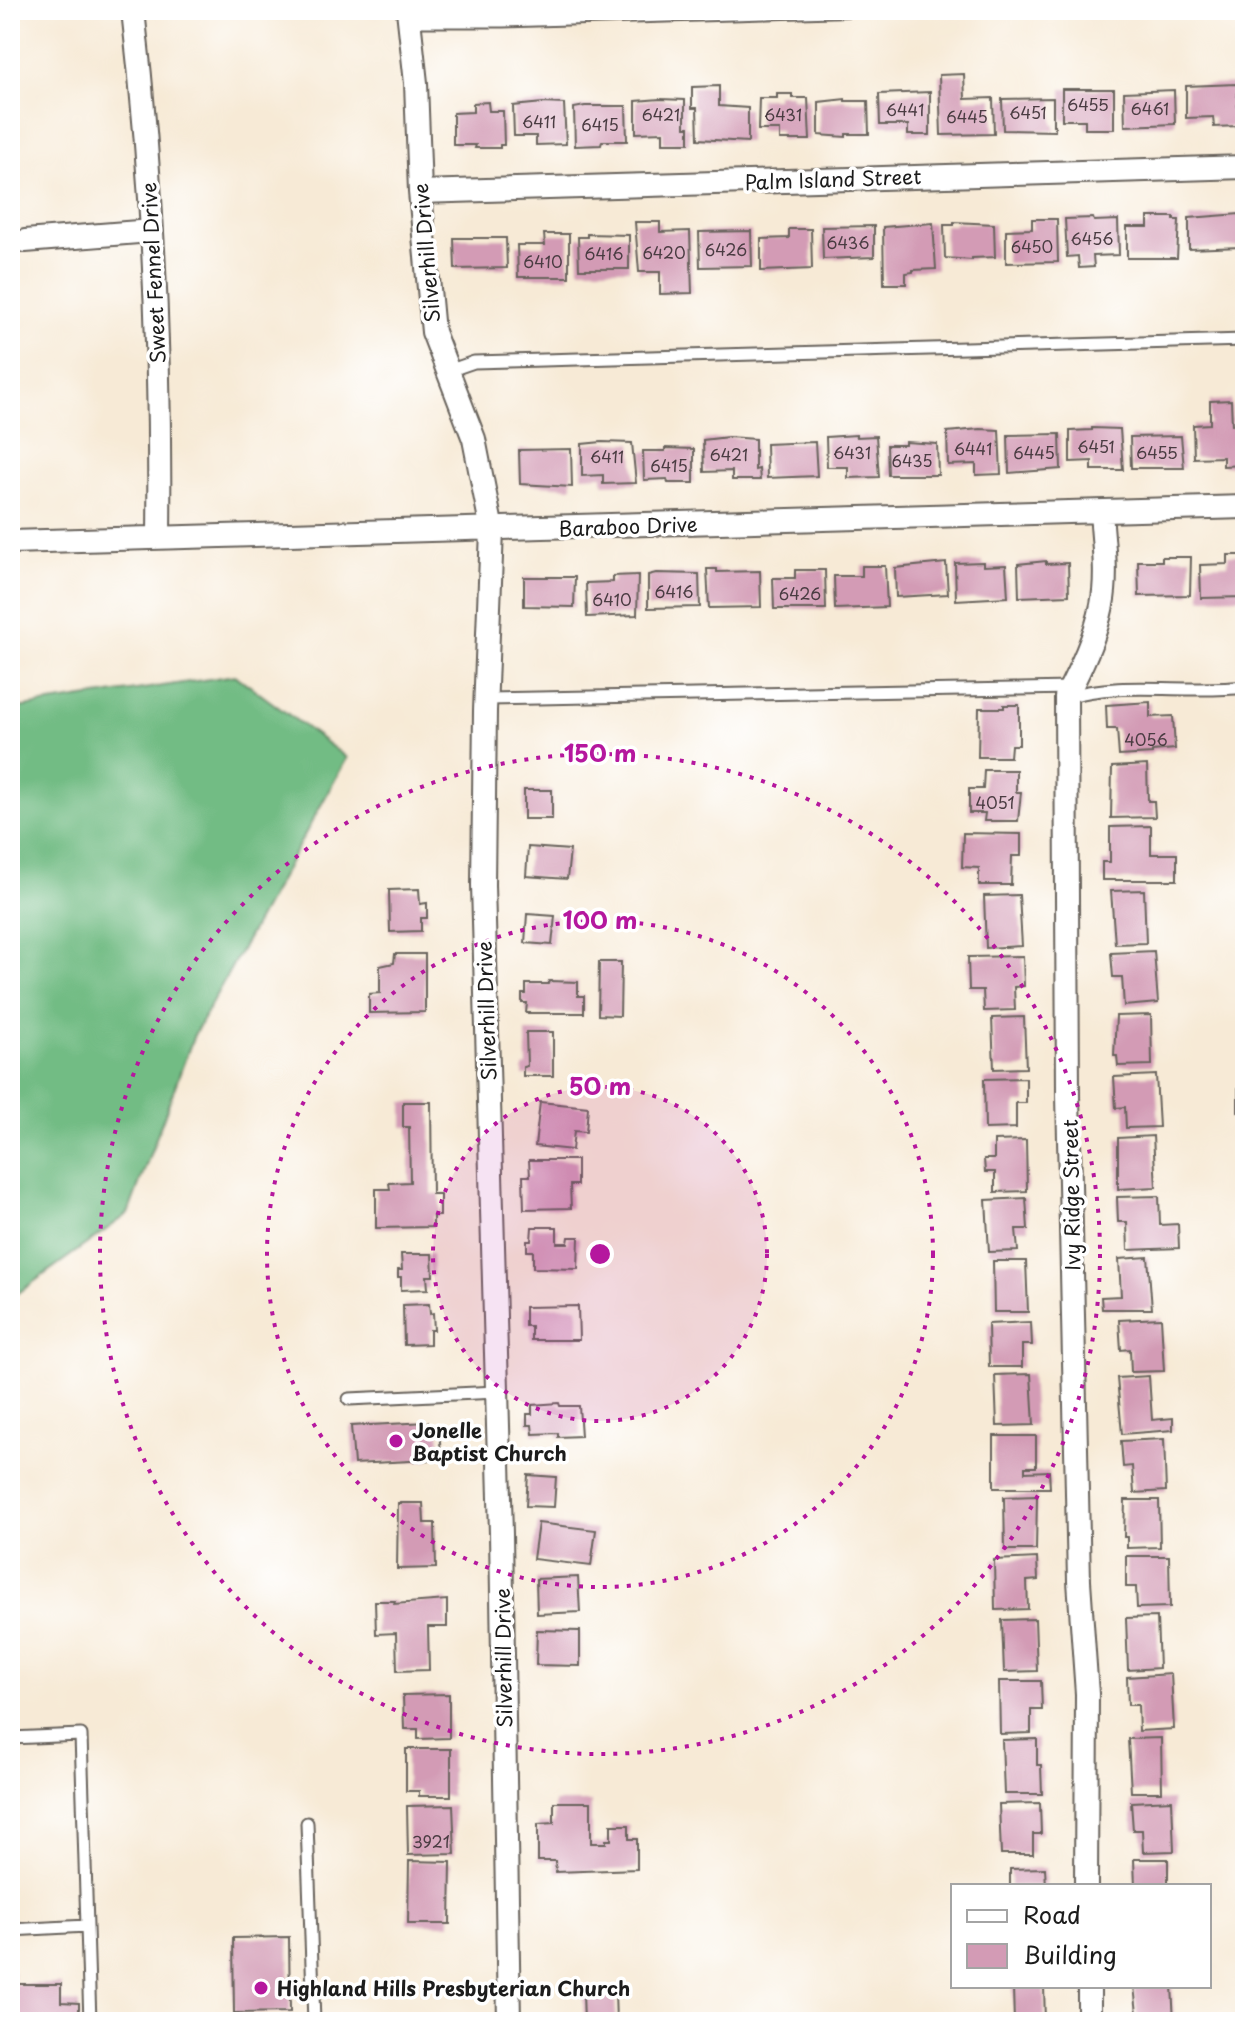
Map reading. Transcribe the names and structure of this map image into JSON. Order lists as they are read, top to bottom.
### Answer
{
  "streets": {
    "street": [
      "Palm Island Street",
      "Silverhill Drive",
      "Sweet Fennel Drive",
      "Baraboo Drive",
      "Ivy Ridge Street"
    ]
  },
  "crossings": [
    ["Palm Island Street", "Silverhill Drive"],
    ["Silverhill Drive", "Baraboo Drive"],
    ["Sweet Fennel Drive", "Baraboo Drive"],
    ["Baraboo Drive", "Ivy Ridge Street"]
  ],
  "places": ["Jonelle Baptist Church", "Highland Hills Presbyterian Church"],
  "house_numbers": [
    "6455",
    "6461",
    "6441",
    "6451",
    "6421",
    "6431",
    "6445",
    "6411",
    "6415",
    "6456",
    "6436",
    "6450",
    "6426",
    "6420",
    "6416",
    "6410",
    "6451",
    "6441",
    "6431",
    "6445",
    "6455",
    "6421",
    "6411",
    "6435",
    "6415",
    "6416",
    "6426",
    "6410",
    "4056",
    "4051",
    "3921"
  ],
  "legend": ["Road", "Building"],
  "rings": ["150 m", "100 m", "50 m"]
}
